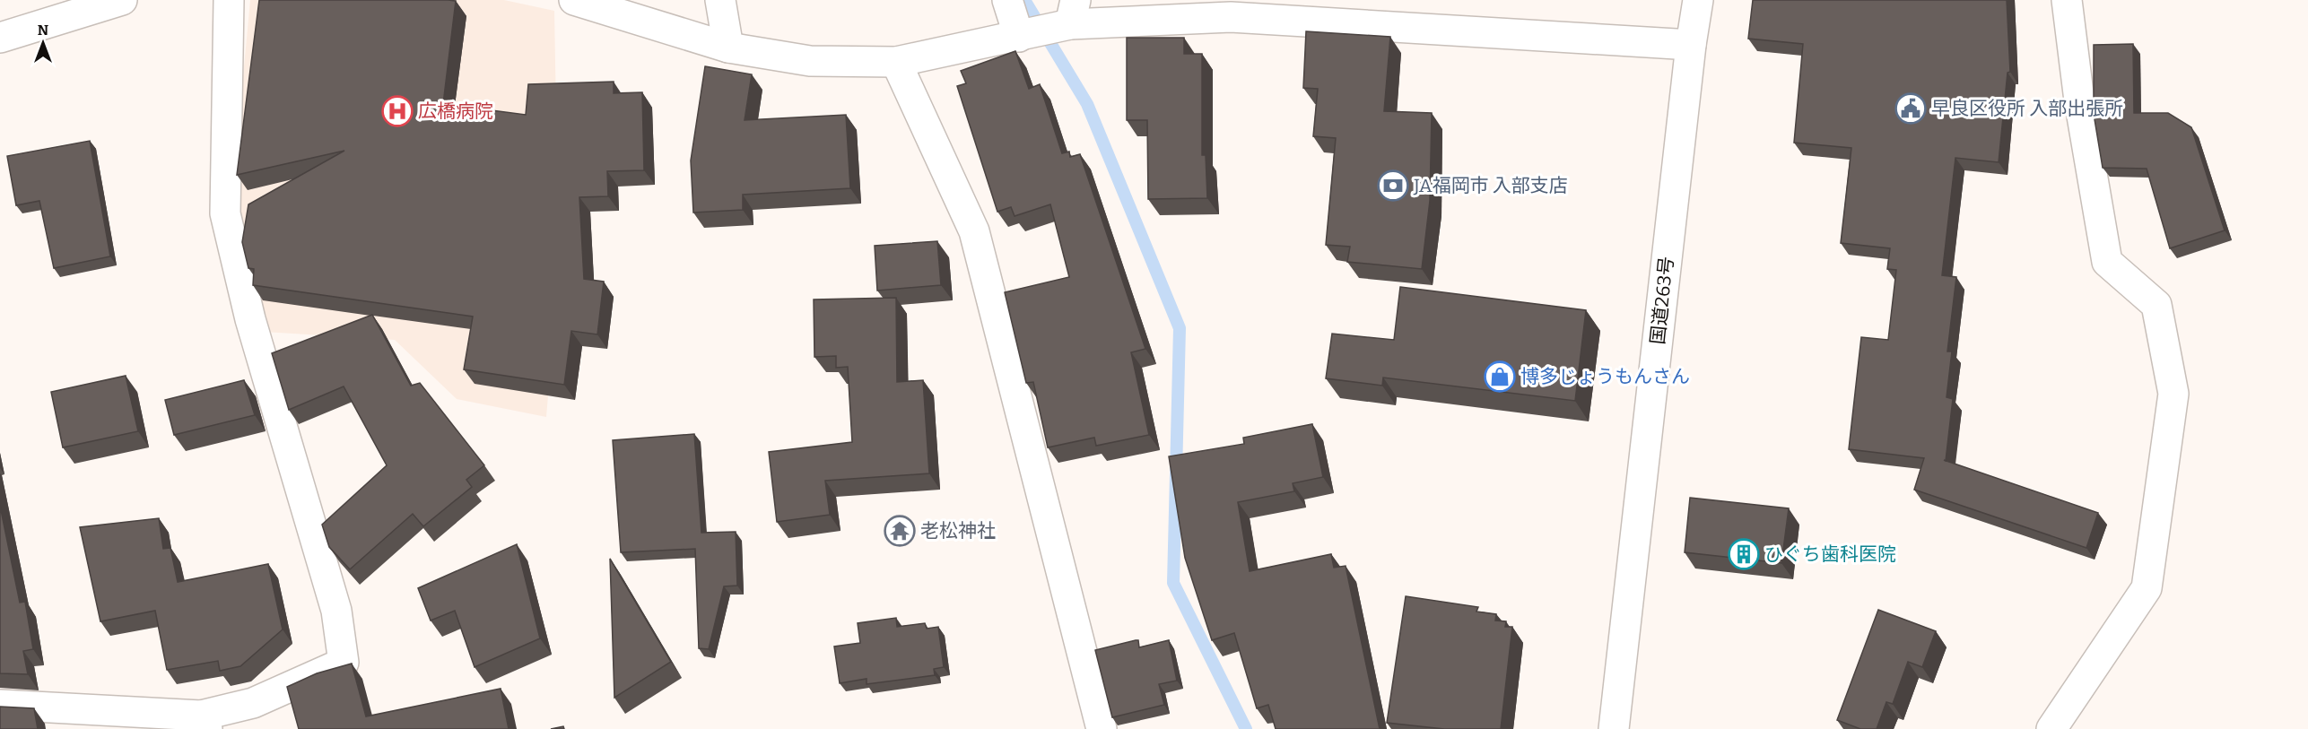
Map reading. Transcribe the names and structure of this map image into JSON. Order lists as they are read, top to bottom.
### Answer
{
  "streets": {
    "main road": ["国道263号"]
  },
  "places": {
    "public building": ["早良区役所 入部出張所"],
    "hospital": ["広橋病院"],
    "bank": ["JA福岡市 入部支店"],
    "shop": ["博多じょうもんさん"],
    "temple": ["老松神社"],
    "building": ["ひぐち歯科医院"]
  },
  "north": "top"
}
